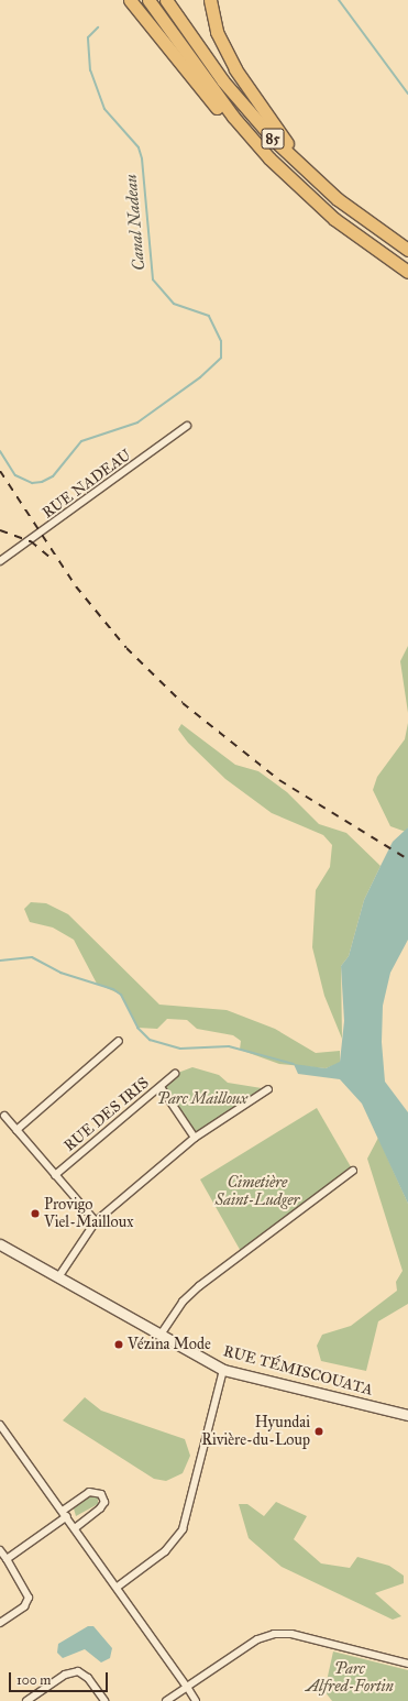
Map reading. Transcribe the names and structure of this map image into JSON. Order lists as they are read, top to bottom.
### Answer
{
  "streets": {
    "highway": ["85"],
    "main road": ["RUE TÉMISCOUATA"],
    "street": ["RUE NADEAU", "RUE DES IRIS"]
  },
  "water": ["Canal Nadeau"],
  "parks": ["Parc Mailloux", "Cimetière Saint-Ludger", "Parc Alfred-Fortin"],
  "places": ["Provigo Viel-Mailloux", "Vézina Mode", "Hyundai Rivière-du-Loup"],
  "scale_bar": "100 m"
}
